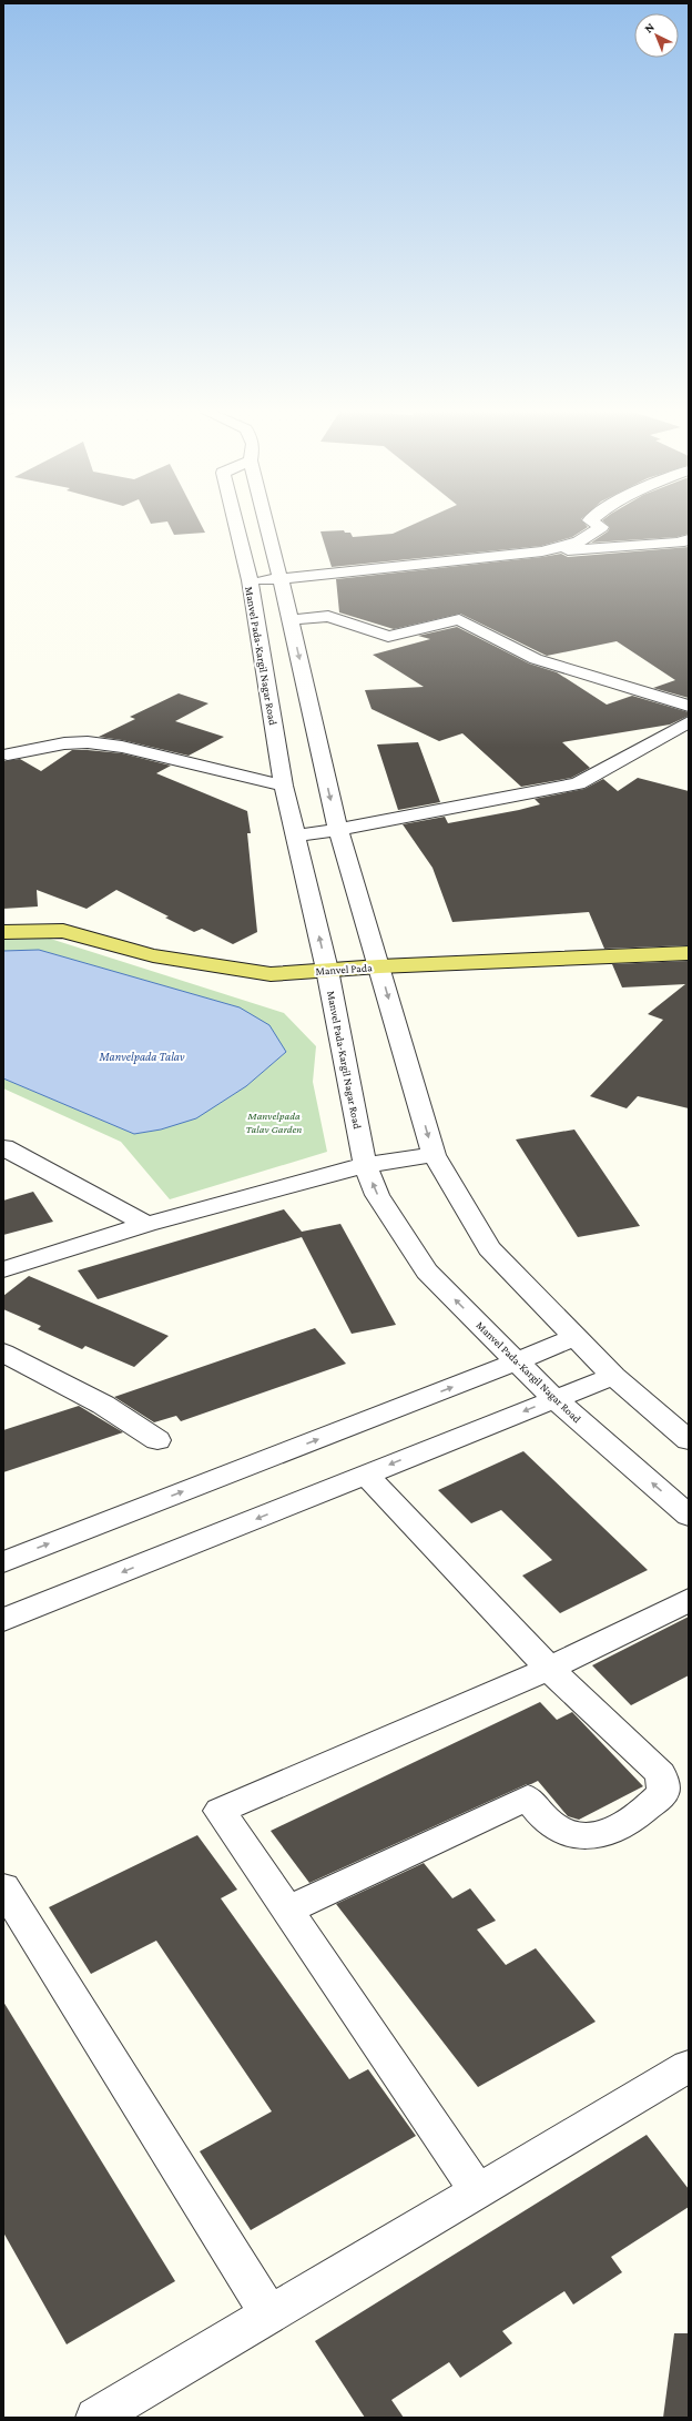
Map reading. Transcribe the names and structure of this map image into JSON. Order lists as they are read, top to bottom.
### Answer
{
  "streets": {
    "main road": ["Manvel Pada"],
    "street": ["Manvel Pada-Kargil Nagar Road"]
  },
  "crossings": [
    ["Manvel Pada-Kargil Nagar Road", "Manvel Pada"]
  ],
  "water": ["Manvelpada Talav"],
  "parks": ["Manvelpada Talav Garden"],
  "north": "top left"
}
